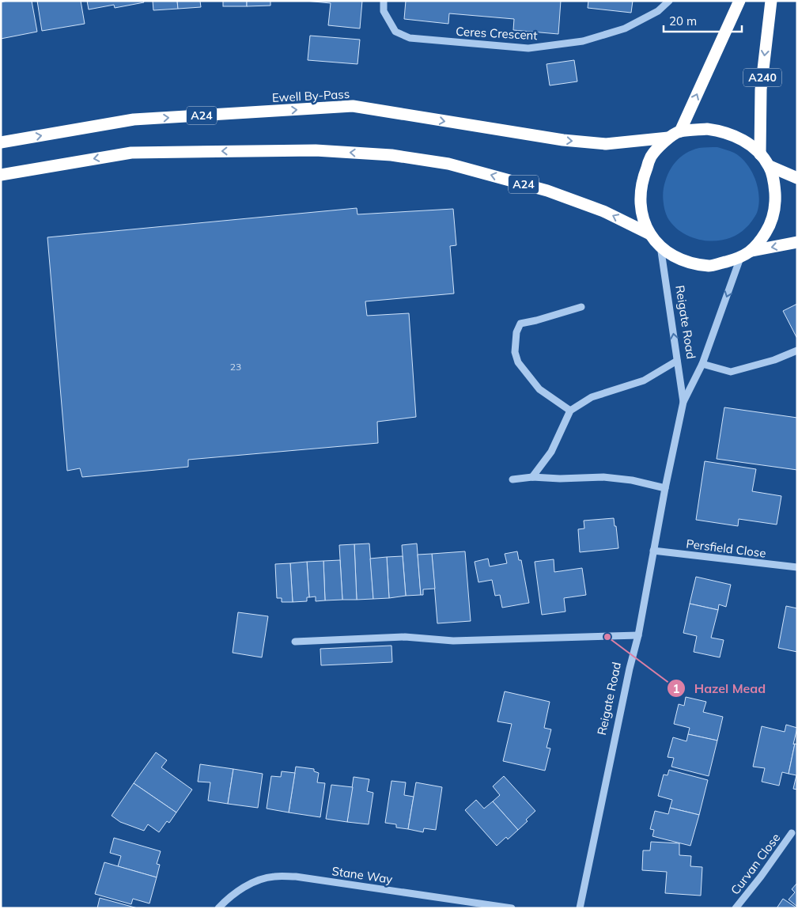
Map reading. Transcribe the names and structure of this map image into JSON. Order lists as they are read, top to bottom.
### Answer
{
  "streets": {
    "highway": ["A240", "Ewell By-Pass", "A24"],
    "street": [
      "Ceres Crescent",
      "Reigate Road",
      "Persfield Close",
      "Curvan Close",
      "Stane Way"
    ]
  },
  "crossings": [
    ["A240", "Ewell By-Pass"],
    ["A240", "Reigate Road"],
    ["Ewell By-Pass", "Reigate Road"],
    ["Reigate Road", "Persfield Close"]
  ],
  "places": ["Hazel Mead"],
  "house_numbers": ["23"],
  "scale_bar": "20 m"
}
